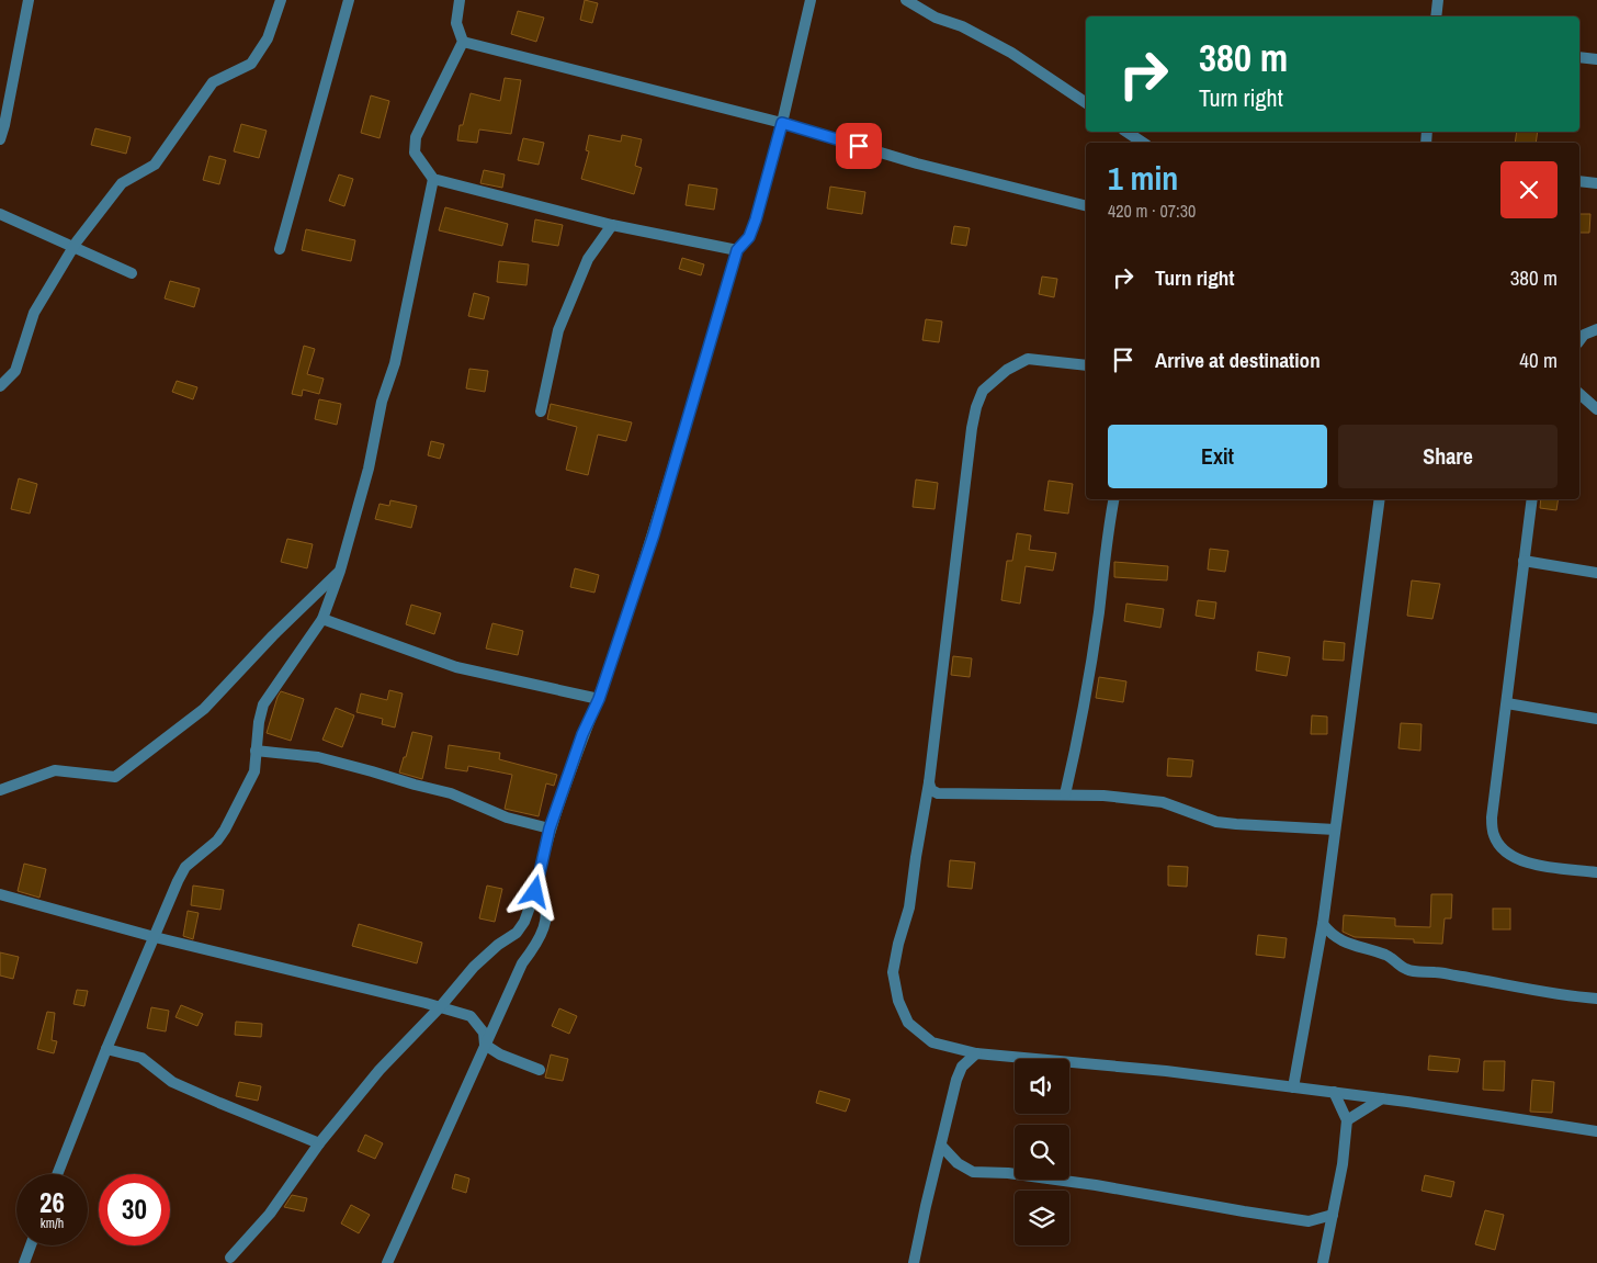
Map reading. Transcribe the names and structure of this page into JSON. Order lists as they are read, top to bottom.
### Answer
{
  "page": {
    "turn": ["380 m", "Turn right"],
    "heading": ["1 min", "420 m · 07:30"],
    "list": [
      {
        "name": "Turn right",
        "value": "380 m"
      },
      {
        "name": "Arrive at destination",
        "value": "40 m"
      }
    ],
    "buttons": ["Exit", "Share"],
    "speed": "26 km/h",
    "limit": "30"
  }
}
